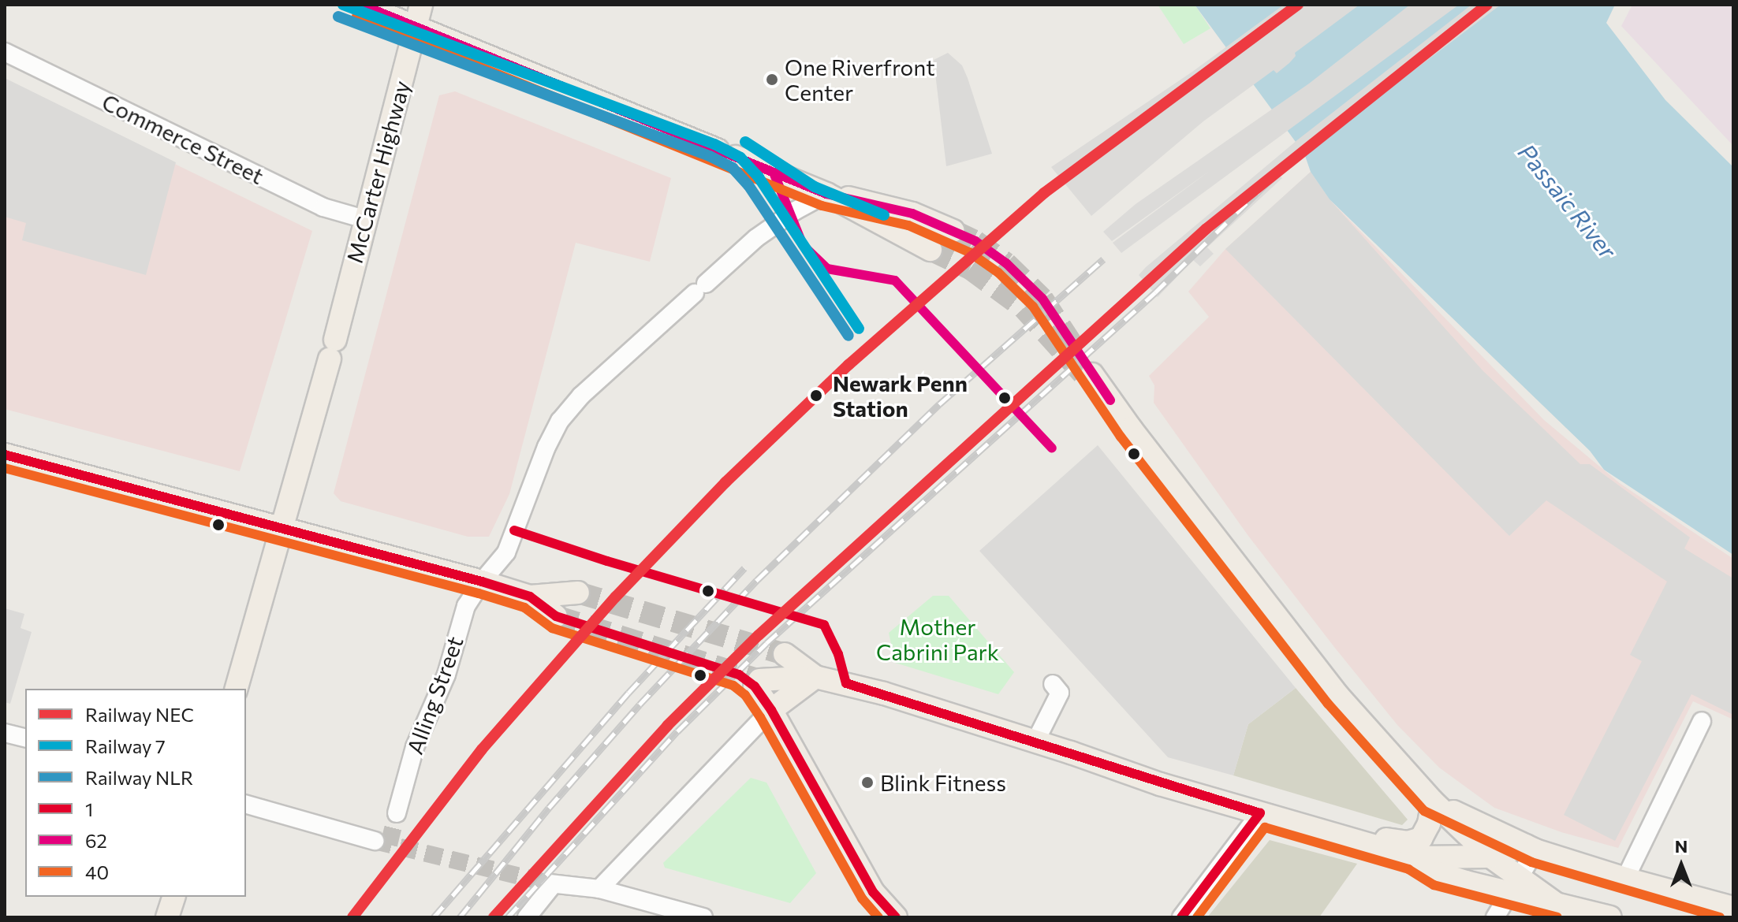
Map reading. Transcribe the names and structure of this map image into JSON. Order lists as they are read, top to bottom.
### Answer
{
  "streets": {
    "main road": ["McCarter Highway"],
    "street": ["Commerce Street", "Alling Street"]
  },
  "crossings": [
    ["Commerce Street", "McCarter Highway"]
  ],
  "water": ["Passaic River"],
  "parks": ["Mother Cabrini Park"],
  "places": ["One Riverfront Center", "Newark Penn Station", "Blink Fitness"],
  "lines": [
    "rail line NEC",
    "rail line 7",
    "transit line 62",
    "rail line NLR",
    "transit line 40",
    "transit line 1"
  ],
  "legend": [
    "Railway NEC",
    "Railway 7",
    "Railway NLR",
    "1",
    "62",
    "40"
  ],
  "north": "top"
}
